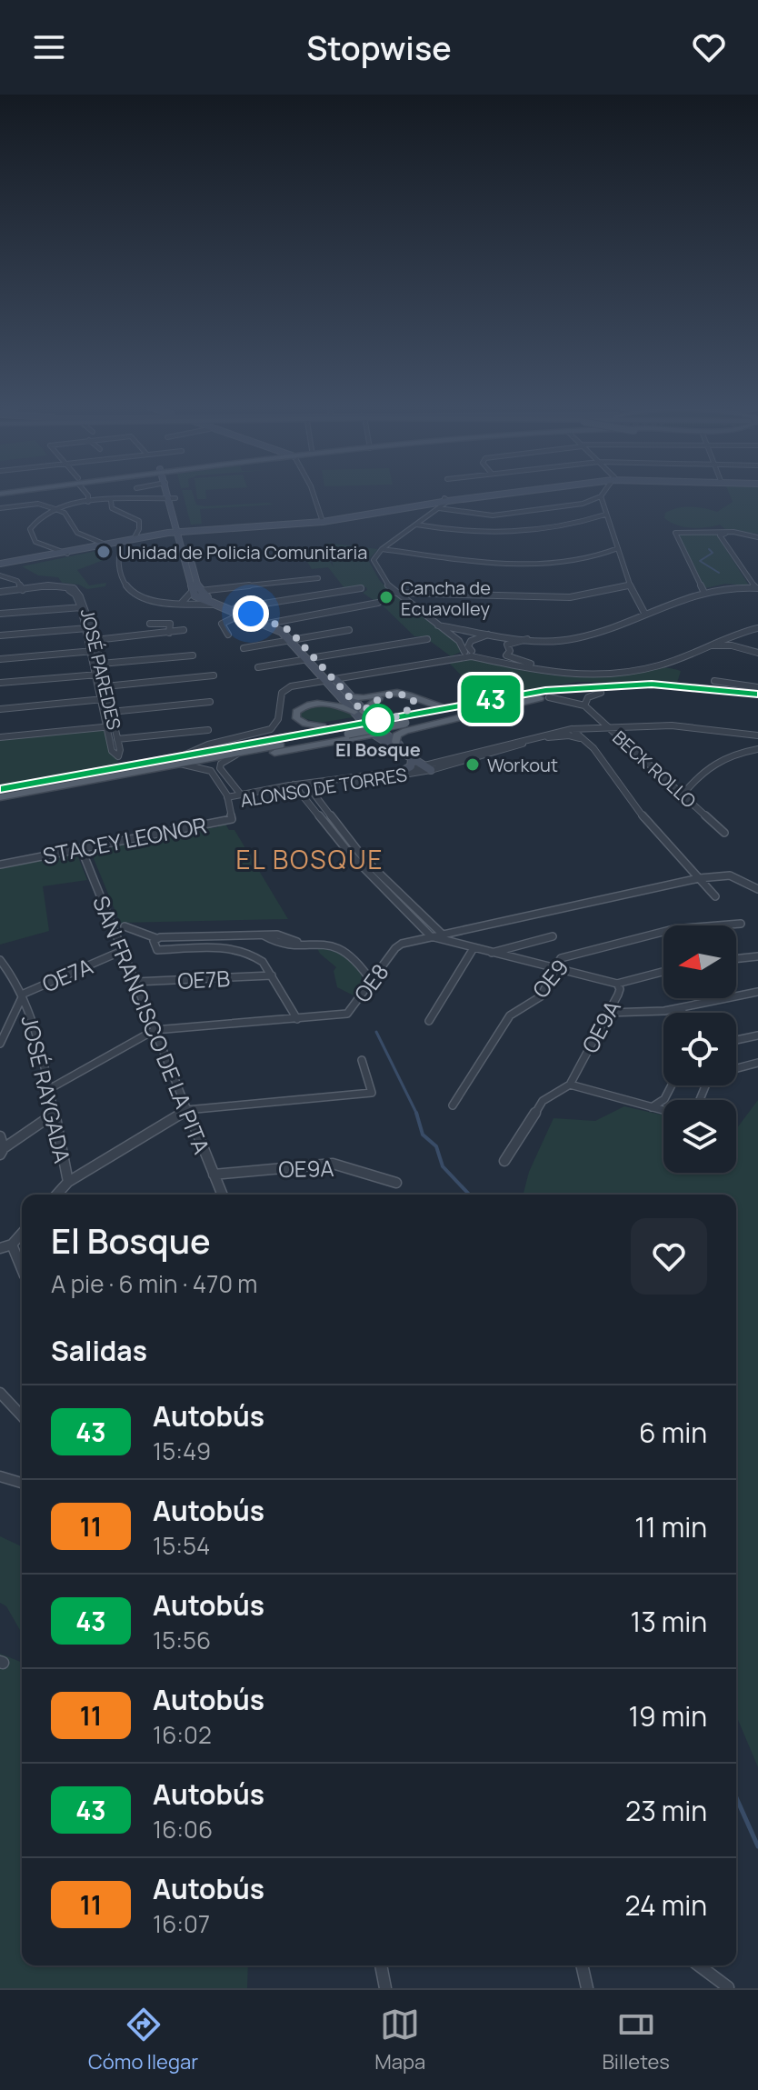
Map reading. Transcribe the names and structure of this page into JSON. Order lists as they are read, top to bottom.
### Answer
{
  "streets": {
    "street": [
      "JOSÉ PAREDES",
      "BECK ROLLO",
      "ALONSO DE TORRES",
      "STACEY LEONOR",
      "OE7A",
      "OE9",
      "OE7B",
      "OE8",
      "SAN FRANCISCO DE LA PITA",
      "OE9A",
      "JOSÉ RAYGADA"
    ]
  },
  "crossings": [
    ["BECK ROLLO", "ALONSO DE TORRES"],
    ["ALONSO DE TORRES", "STACEY LEONOR"],
    ["STACEY LEONOR", "SAN FRANCISCO DE LA PITA"],
    ["OE7A", "SAN FRANCISCO DE LA PITA"],
    ["OE7A", "JOSÉ RAYGADA"],
    ["OE7B", "SAN FRANCISCO DE LA PITA"],
    ["OE8", "SAN FRANCISCO DE LA PITA"],
    ["OE8", "JOSÉ RAYGADA"],
    ["SAN FRANCISCO DE LA PITA", "OE9A"]
  ],
  "districts": ["EL BOSQUE"],
  "places": [
    "Unidad de Policia Comunitaria",
    "Cancha de Ecuavolley",
    "El Bosque",
    "Workout"
  ],
  "lines": ["bus line 43"],
  "north": "left",
  "page": {
    "header": "Stopwise",
    "on_map": "43",
    "heading": [
      ["El Bosque", "A pie · 6 min · 470 m"],
      "Salidas"
    ],
    "list": [
      {
        "mark": "43",
        "name": "Autobús",
        "note": "15:49",
        "value": "6 min"
      },
      {
        "mark": "11",
        "name": "Autobús",
        "note": "15:54",
        "value": "11 min"
      },
      {
        "mark": "43",
        "name": "Autobús",
        "note": "15:56",
        "value": "13 min"
      },
      {
        "mark": "11",
        "name": "Autobús",
        "note": "16:02",
        "value": "19 min"
      },
      {
        "mark": "43",
        "name": "Autobús",
        "note": "16:06",
        "value": "23 min"
      },
      {
        "mark": "11",
        "name": "Autobús",
        "note": "16:07",
        "value": "24 min"
      }
    ],
    "tabs": ["Cómo llegar", "Mapa", "Billetes"]
  }
}
